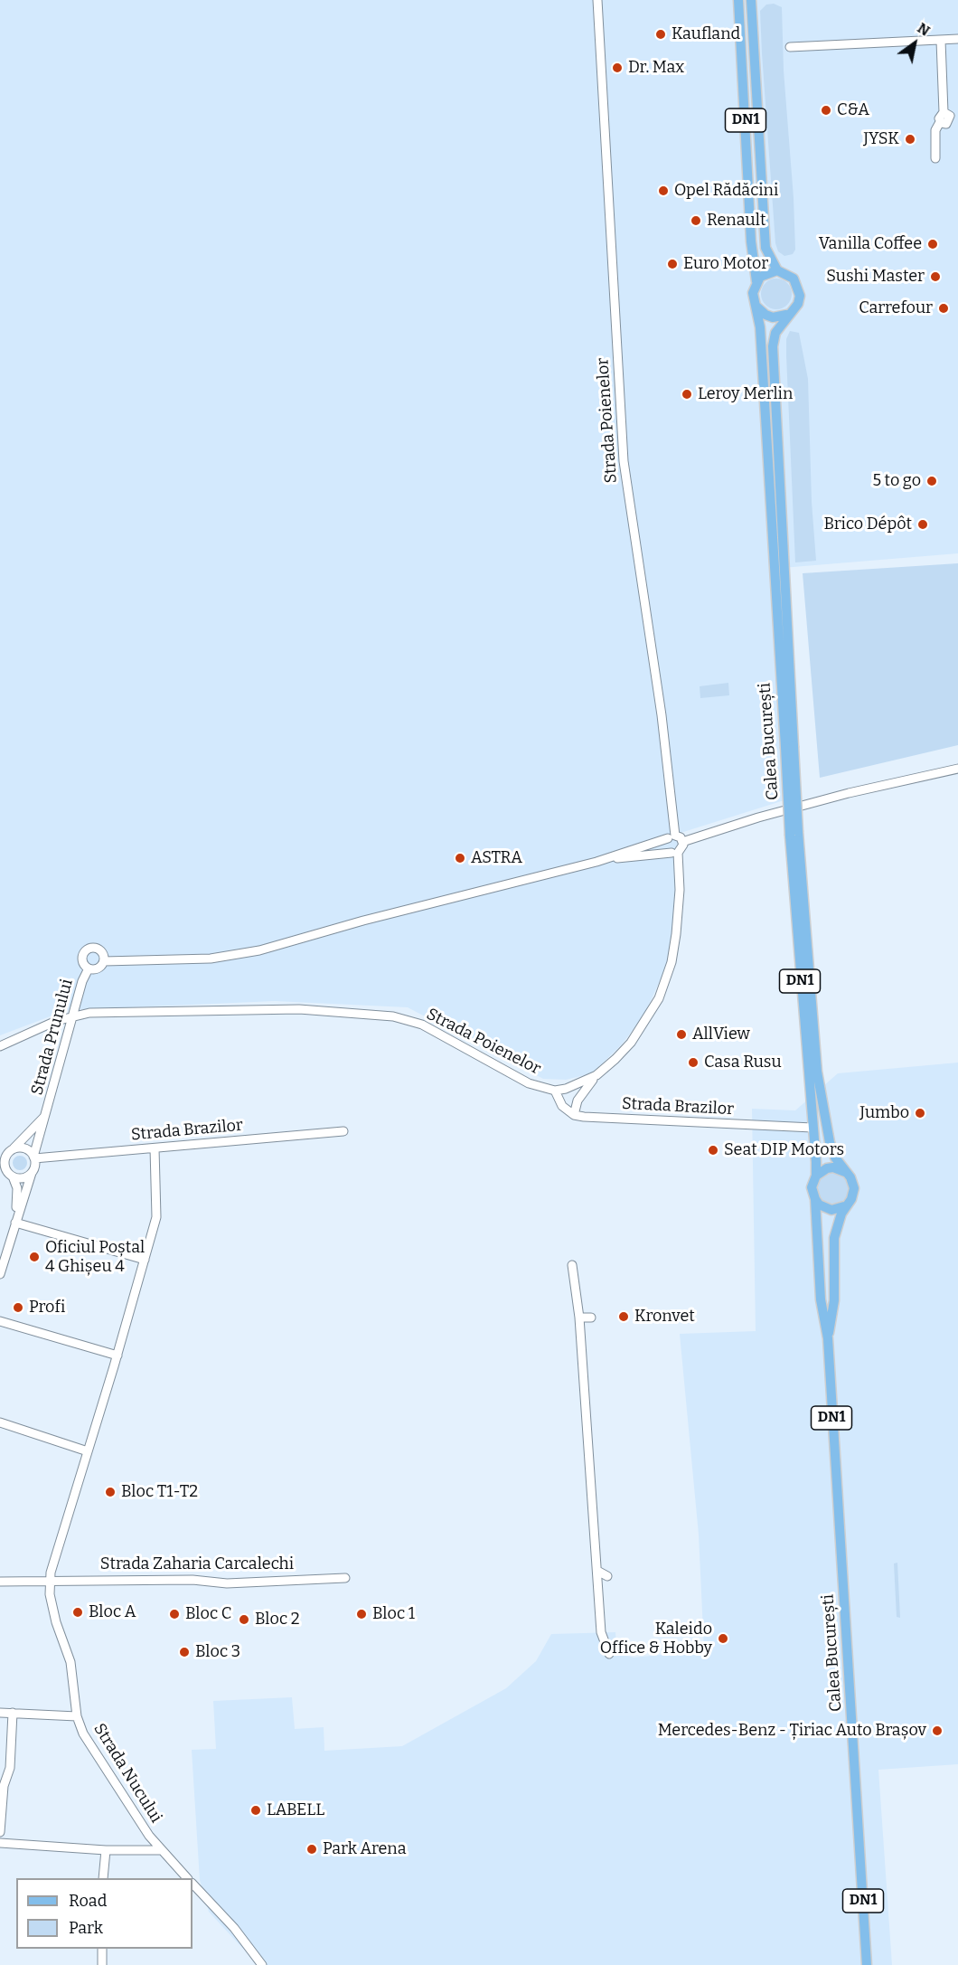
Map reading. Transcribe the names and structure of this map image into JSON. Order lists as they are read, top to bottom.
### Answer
{
  "streets": {
    "main road": ["DN1", "Calea București"],
    "street": [
      "Strada Poienelor",
      "Strada Prunului",
      "Strada Brazilor",
      "Strada Zaharia Carcalechi",
      "Strada Nucului"
    ]
  },
  "crossings": [
    ["Strada Poienelor", "Strada Prunului"],
    ["Calea București", "Strada Brazilor"],
    ["Strada Prunului", "Strada Brazilor"],
    ["Strada Brazilor", "Strada Nucului"],
    ["Strada Zaharia Carcalechi", "Strada Nucului"]
  ],
  "places": [
    "Kaufland",
    "Dr. Max",
    "C&A",
    "JYSK",
    "Opel Rădăcini",
    "Renault",
    "Vanilla Coffee",
    "Euro Motor",
    "Sushi Master",
    "Carrefour",
    "Leroy Merlin",
    "5 to go",
    "Brico Dépôt",
    "ASTRA",
    "AllView",
    "Casa Rusu",
    "Jumbo",
    "Seat DIP Motors",
    "Oficiul Poștal 4 Ghișeu 4",
    "Profi",
    "Kronvet",
    "Bloc T1-T2",
    "Bloc A",
    "Bloc C",
    "Bloc 1",
    "Bloc 2",
    "Kaleido Office & Hobby",
    "Bloc 3",
    "Mercedes-Benz - Țiriac Auto Brașov",
    "LABELL",
    "Park Arena"
  ],
  "legend": ["Road", "Park"],
  "north": "top right"
}
